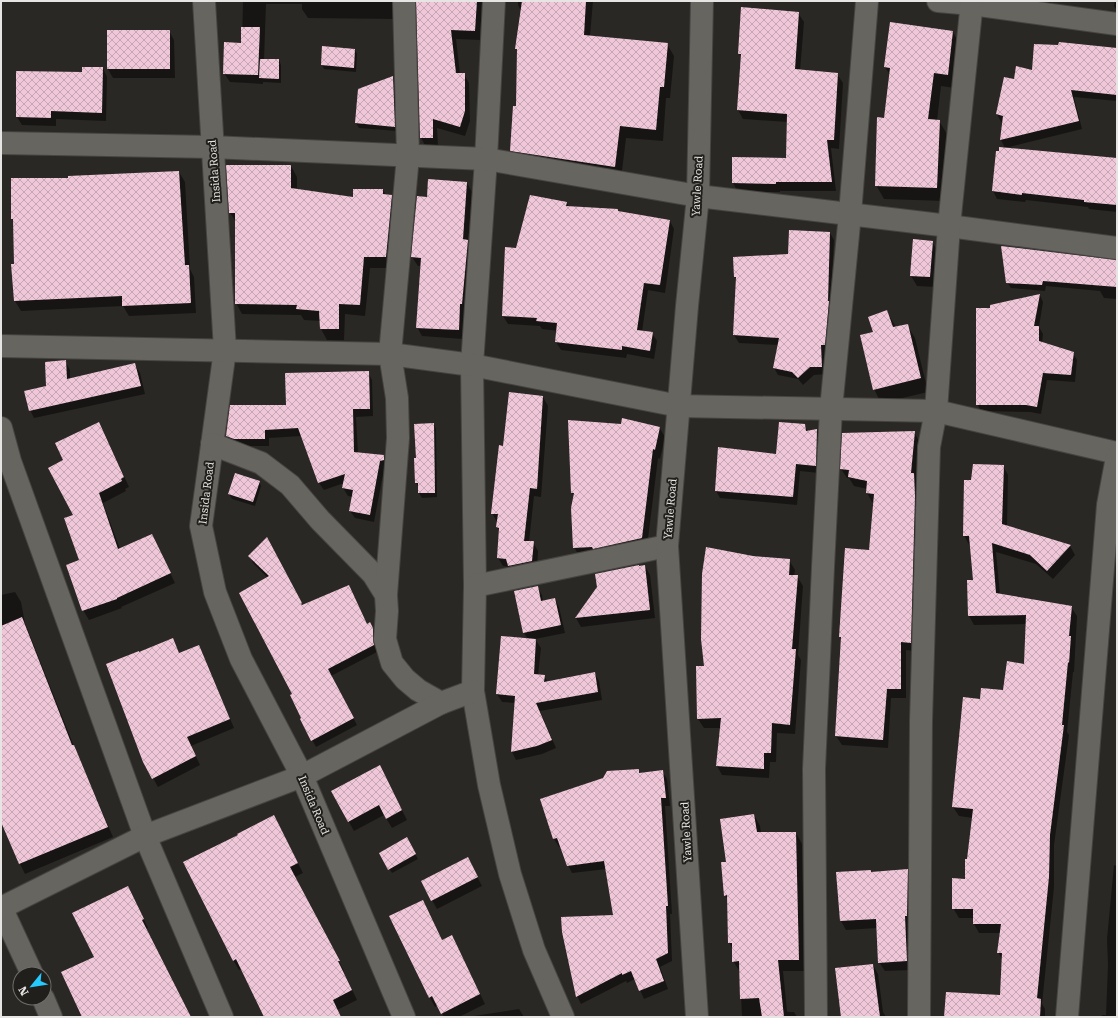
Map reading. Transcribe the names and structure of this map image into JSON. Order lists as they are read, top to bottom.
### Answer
{
  "streets": {
    "street": ["Insida Road", "Yawle Road"]
  },
  "north": "bottom left"
}
